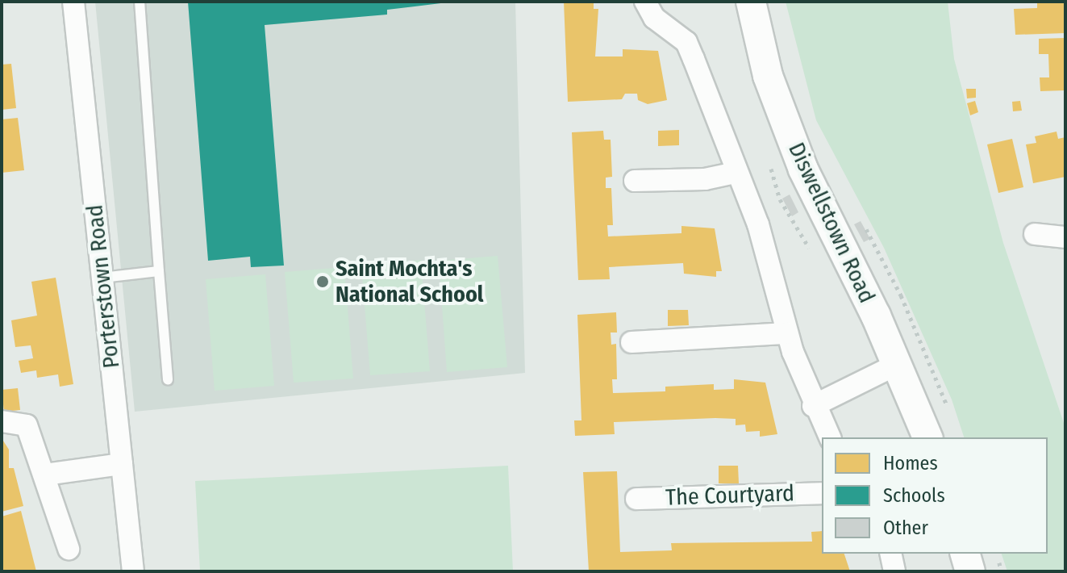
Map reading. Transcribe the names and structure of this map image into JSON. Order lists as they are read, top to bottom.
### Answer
{
  "streets": {
    "street": ["Diswellstown Road", "Porterstown Road", "The Courtyard"]
  },
  "places": ["Saint Mochta's National School"],
  "legend": ["Homes", "Schools", "Other"]
}
